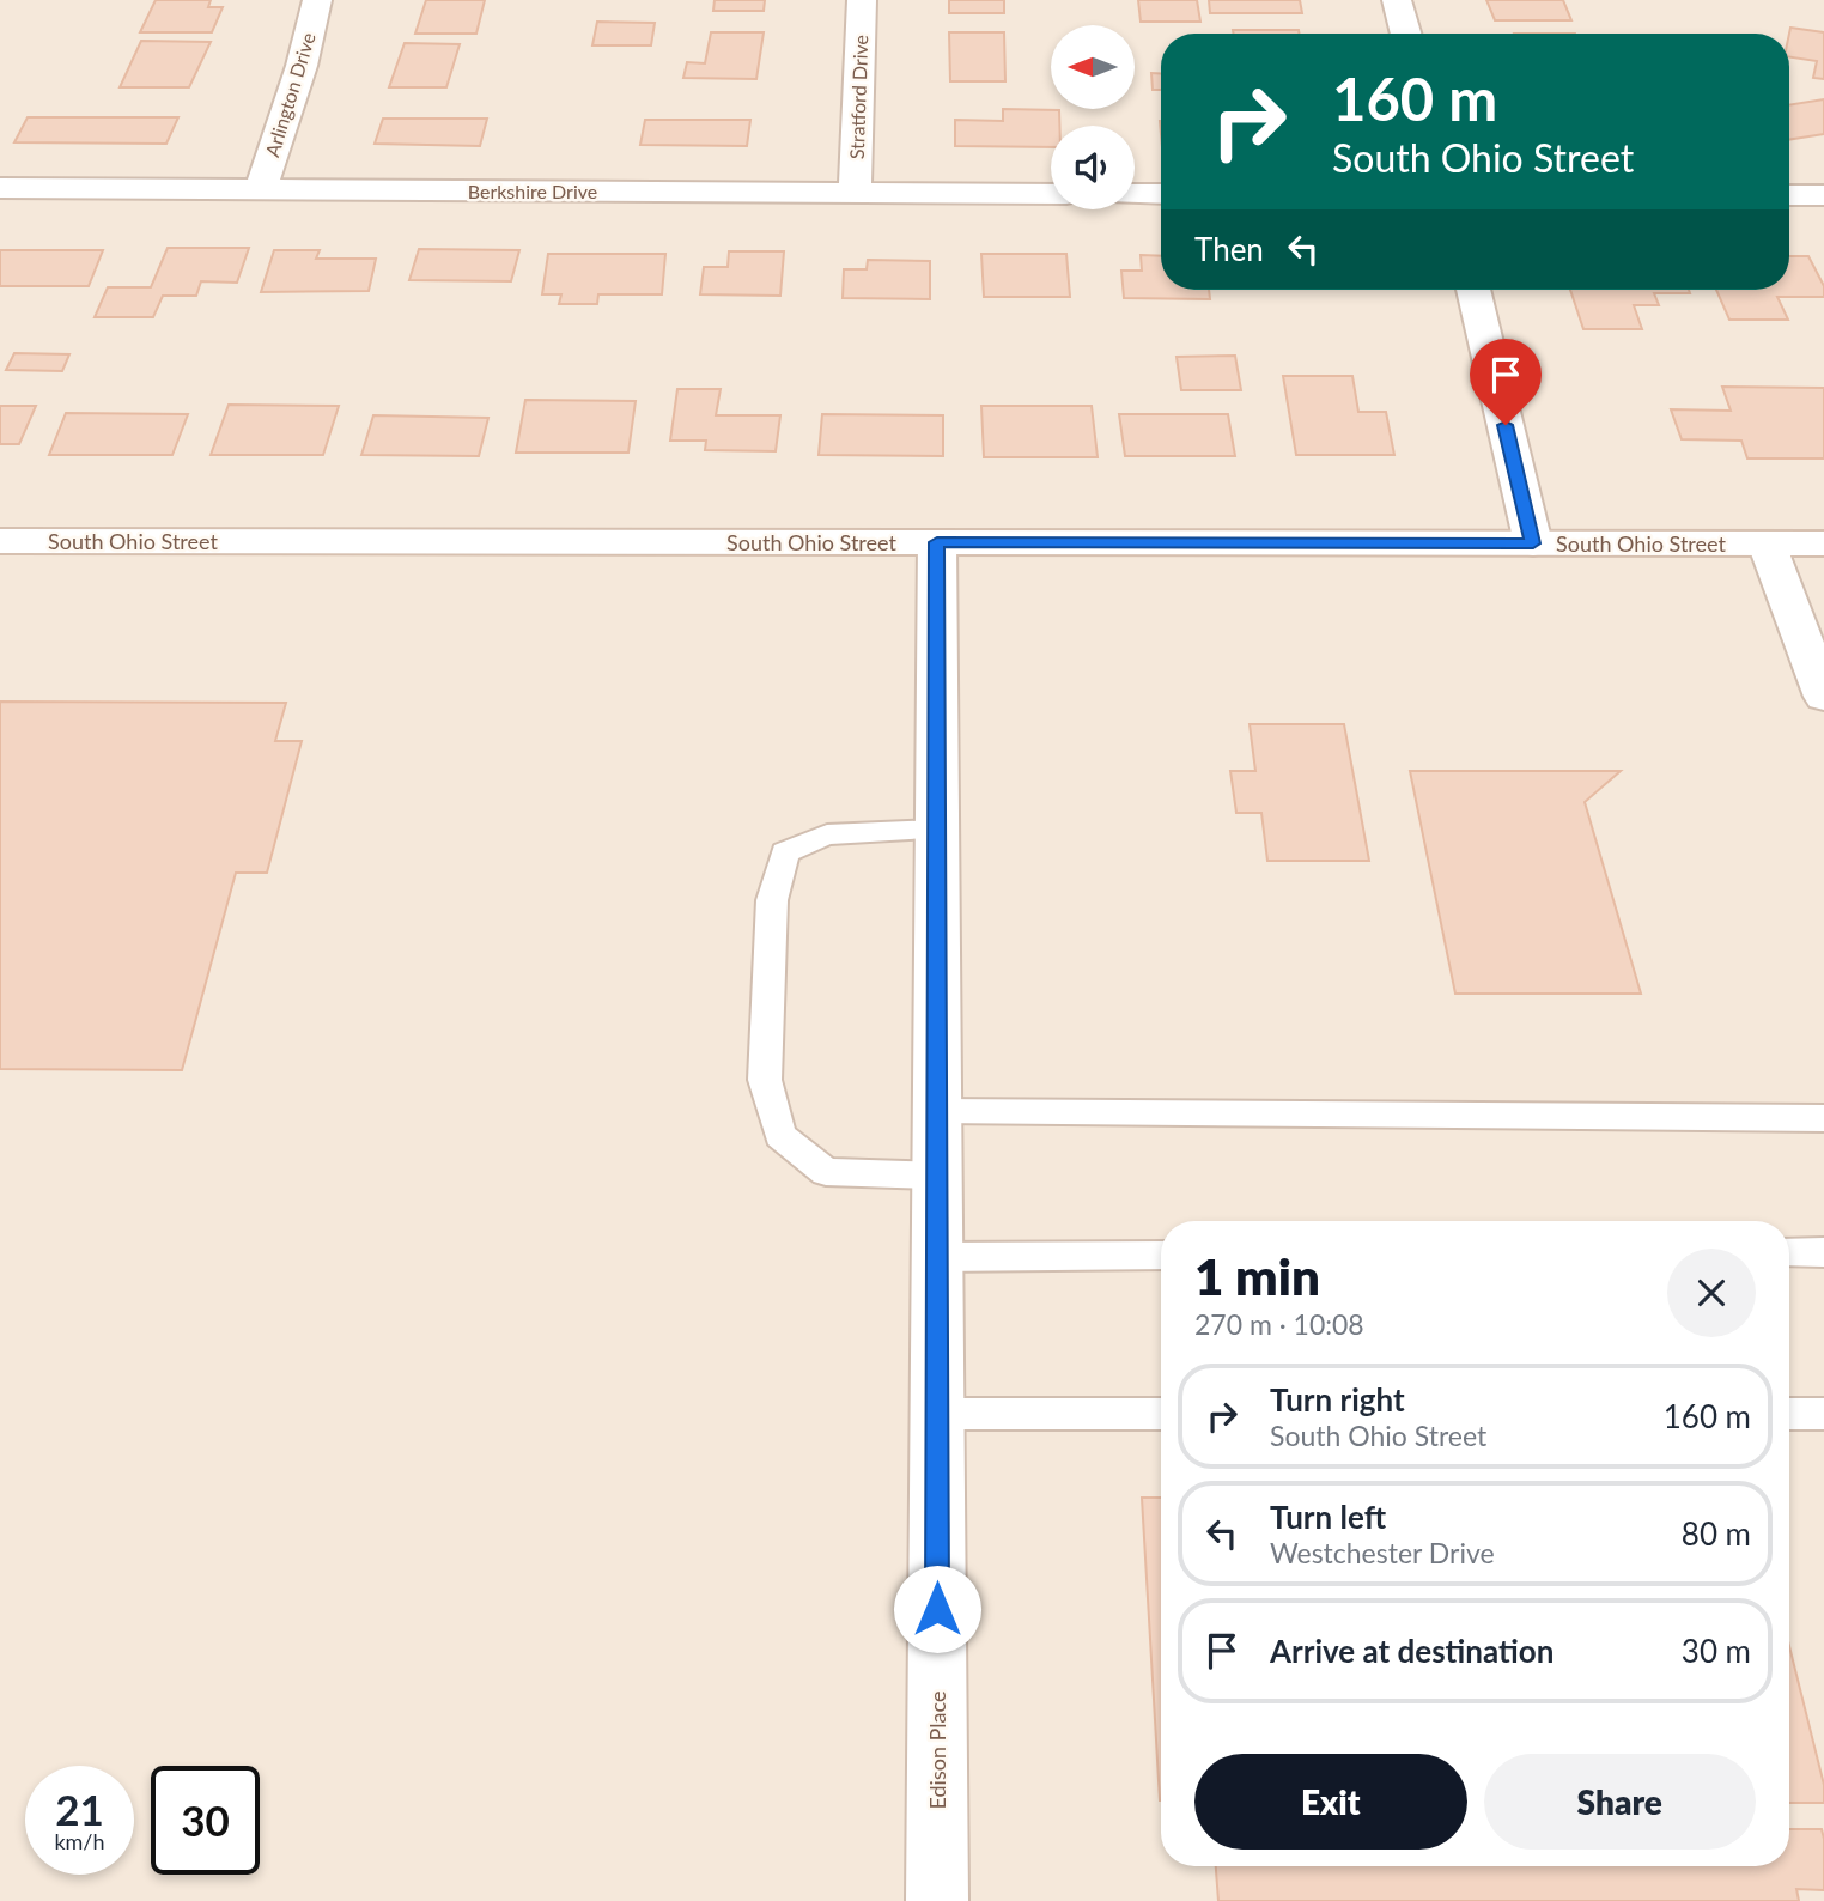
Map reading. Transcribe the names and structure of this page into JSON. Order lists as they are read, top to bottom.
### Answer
{
  "streets": {
    "street": [
      "Arlington Drive",
      "Stratford Drive",
      "Berkshire Drive",
      "South Ohio Street",
      "Edison Place"
    ]
  },
  "crossings": [
    ["Arlington Drive", "Berkshire Drive"],
    ["Stratford Drive", "Berkshire Drive"],
    ["South Ohio Street", "Edison Place"]
  ],
  "north": "left",
  "page": {
    "turn": ["160 m", "South Ohio Street"],
    "then": "Then",
    "heading": ["1 min", "270 m · 10:08"],
    "list": [
      {
        "name": "Turn right",
        "note": "South Ohio Street",
        "value": "160 m"
      },
      {
        "name": "Turn left",
        "note": "Westchester Drive",
        "value": "80 m"
      },
      {
        "name": "Arrive at destination",
        "value": "30 m"
      }
    ],
    "buttons": ["Exit", "Share"],
    "speed": "21 km/h",
    "limit": "30"
  }
}
